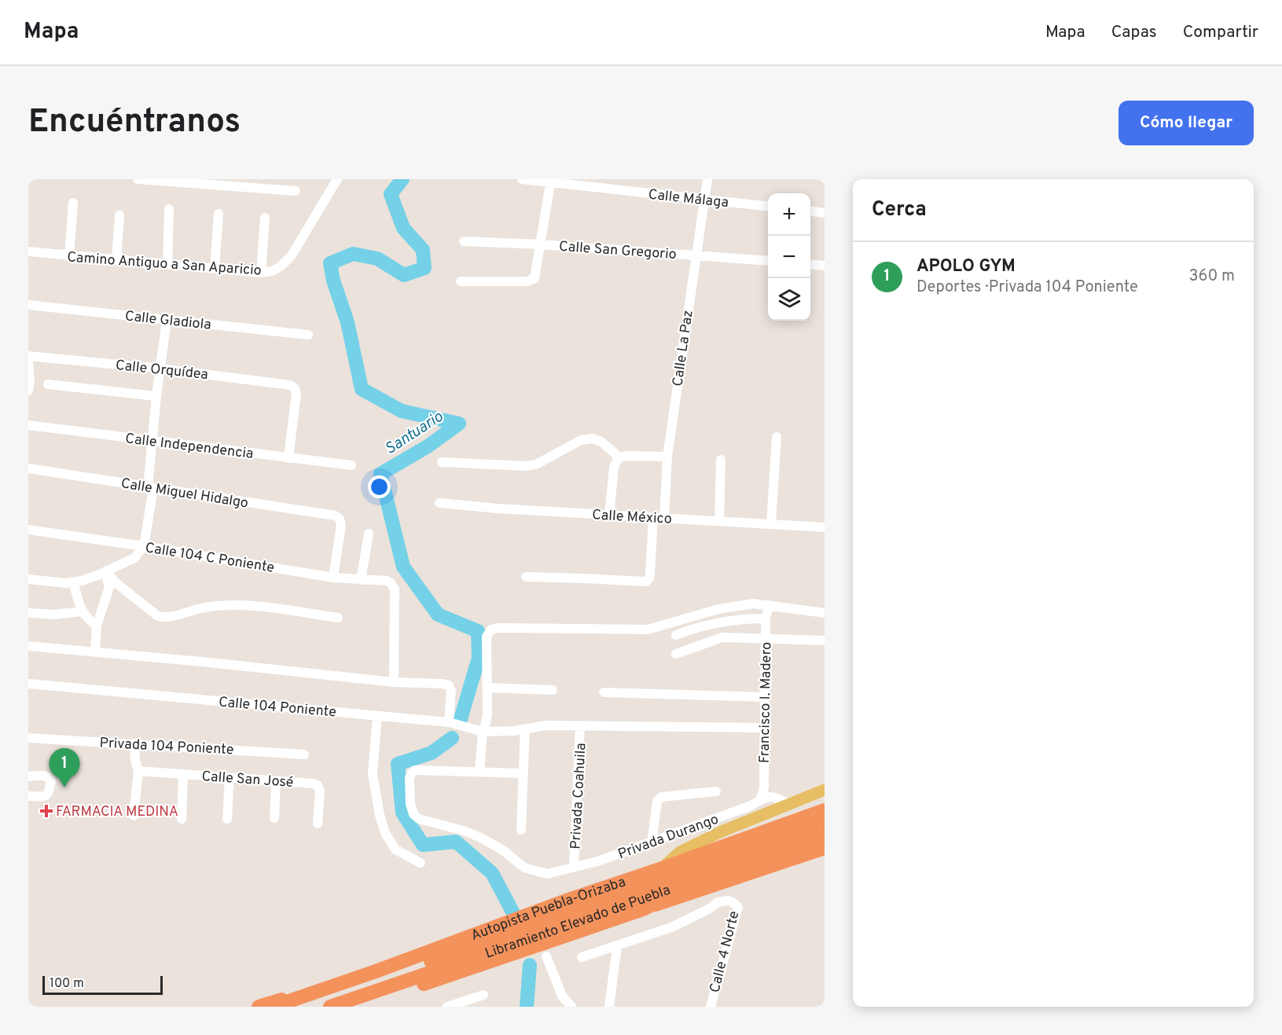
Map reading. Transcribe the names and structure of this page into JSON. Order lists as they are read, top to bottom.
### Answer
{
  "streets": {
    "highway": ["Autopista Puebla-Orizaba", "Libramiento Elevado de Puebla"],
    "street": [
      "Calle Málaga",
      "Calle San Gregorio",
      "Camino Antiguo a San Aparicio",
      "Calle Gladiola",
      "Calle La Paz",
      "Calle Orquídea",
      "Calle Independencia",
      "Calle Miguel Hidalgo",
      "Calle México",
      "Calle 104 C Poniente",
      "Francisco I. Madero",
      "Calle 104 Poniente",
      "Privada 104 Poniente",
      "Calle San José",
      "Privada Coahuila",
      "Privada Durango",
      "Calle 4 Norte"
    ]
  },
  "crossings": [
    ["Calle Málaga", "Calle La Paz"],
    ["Calle San Gregorio", "Calle La Paz"],
    ["Calle La Paz", "Calle México"],
    ["Calle Orquídea", "Calle Independencia"],
    ["Calle Miguel Hidalgo", "Calle 104 C Poniente"],
    ["Francisco I. Madero", "Calle 104 Poniente"],
    ["Francisco I. Madero", "Privada Durango"],
    ["Calle 104 Poniente", "Privada Coahuila"],
    ["Privada Coahuila", "Privada Durango"]
  ],
  "water": ["Santuario"],
  "places": {
    "health": ["FARMACIA MEDINA"]
  },
  "scale_bar": "100 m",
  "page": {
    "header": "Mapa",
    "nav": ["Mapa", "Capas", "Compartir"],
    "buttons": "Cómo llegar",
    "title": "Encuéntranos",
    "heading": "Cerca",
    "map_buttons": ["+", "−"],
    "list": [
      {
        "mark": "1",
        "name": "APOLO GYM",
        "note": "Deportes · Privada 104 Poniente",
        "value": "360 m"
      }
    ],
    "pins": "1",
    "scale": "100 m"
  }
}
